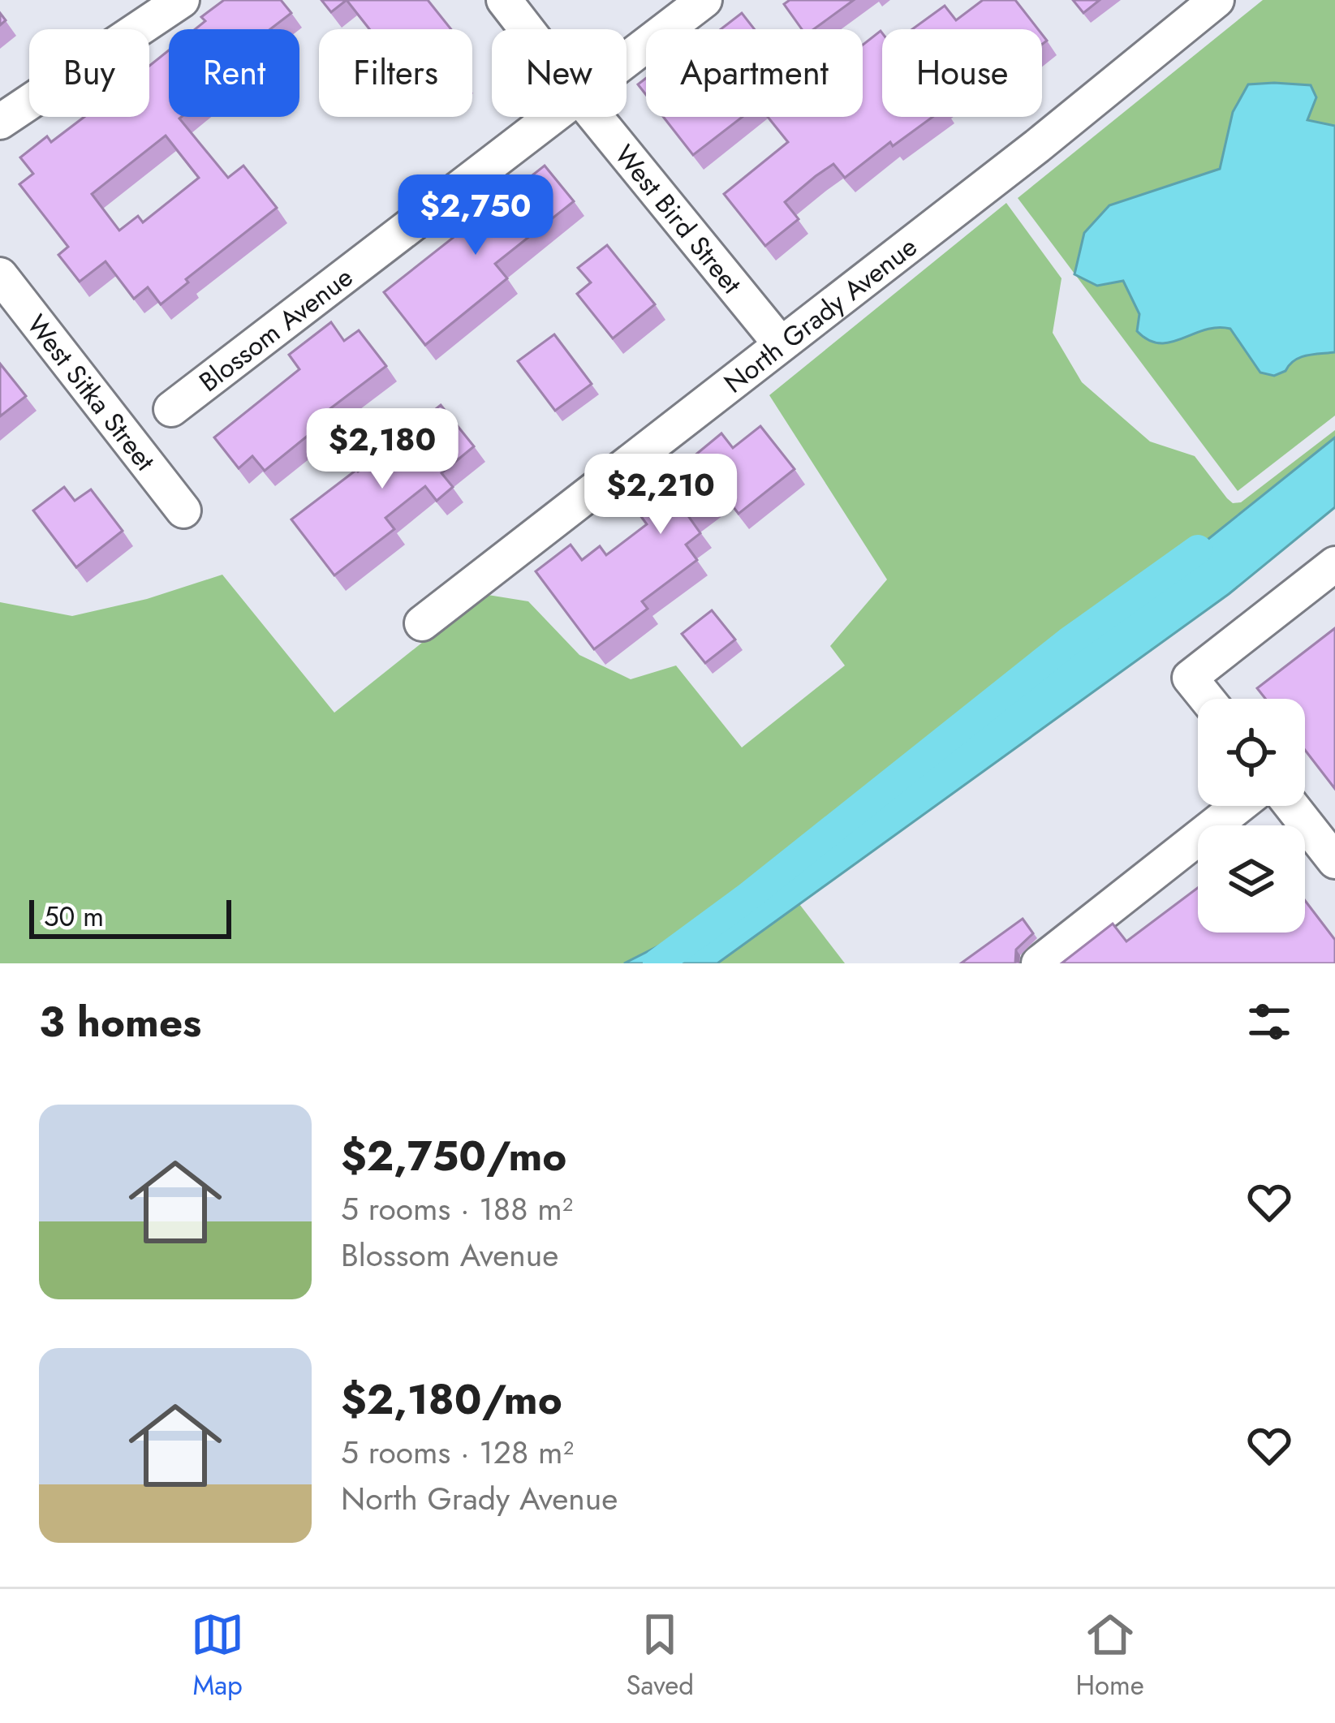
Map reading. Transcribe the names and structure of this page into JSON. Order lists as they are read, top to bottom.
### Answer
{
  "streets": {
    "street": [
      "West Bird Street",
      "North Grady Avenue",
      "Blossom Avenue",
      "West Sitka Street"
    ]
  },
  "crossings": [
    ["West Bird Street", "North Grady Avenue"]
  ],
  "scale_bar": "50 m",
  "page": {
    "chip": [
      "Buy",
      "Rent",
      "Filters",
      "New",
      "Apartment",
      "House"
    ],
    "price": ["$2,750", "$2,180", "$2,210"],
    "scale": "50 m",
    "heading": "3 homes",
    "list": [
      {
        "name": "$2,750/mo",
        "note": "5 rooms · 188 m² · Blossom Avenue"
      },
      {
        "name": "$2,180/mo",
        "note": "5 rooms · 128 m² · North Grady Avenue"
      }
    ],
    "tabs": ["Map", "Saved", "Home"]
  }
}
